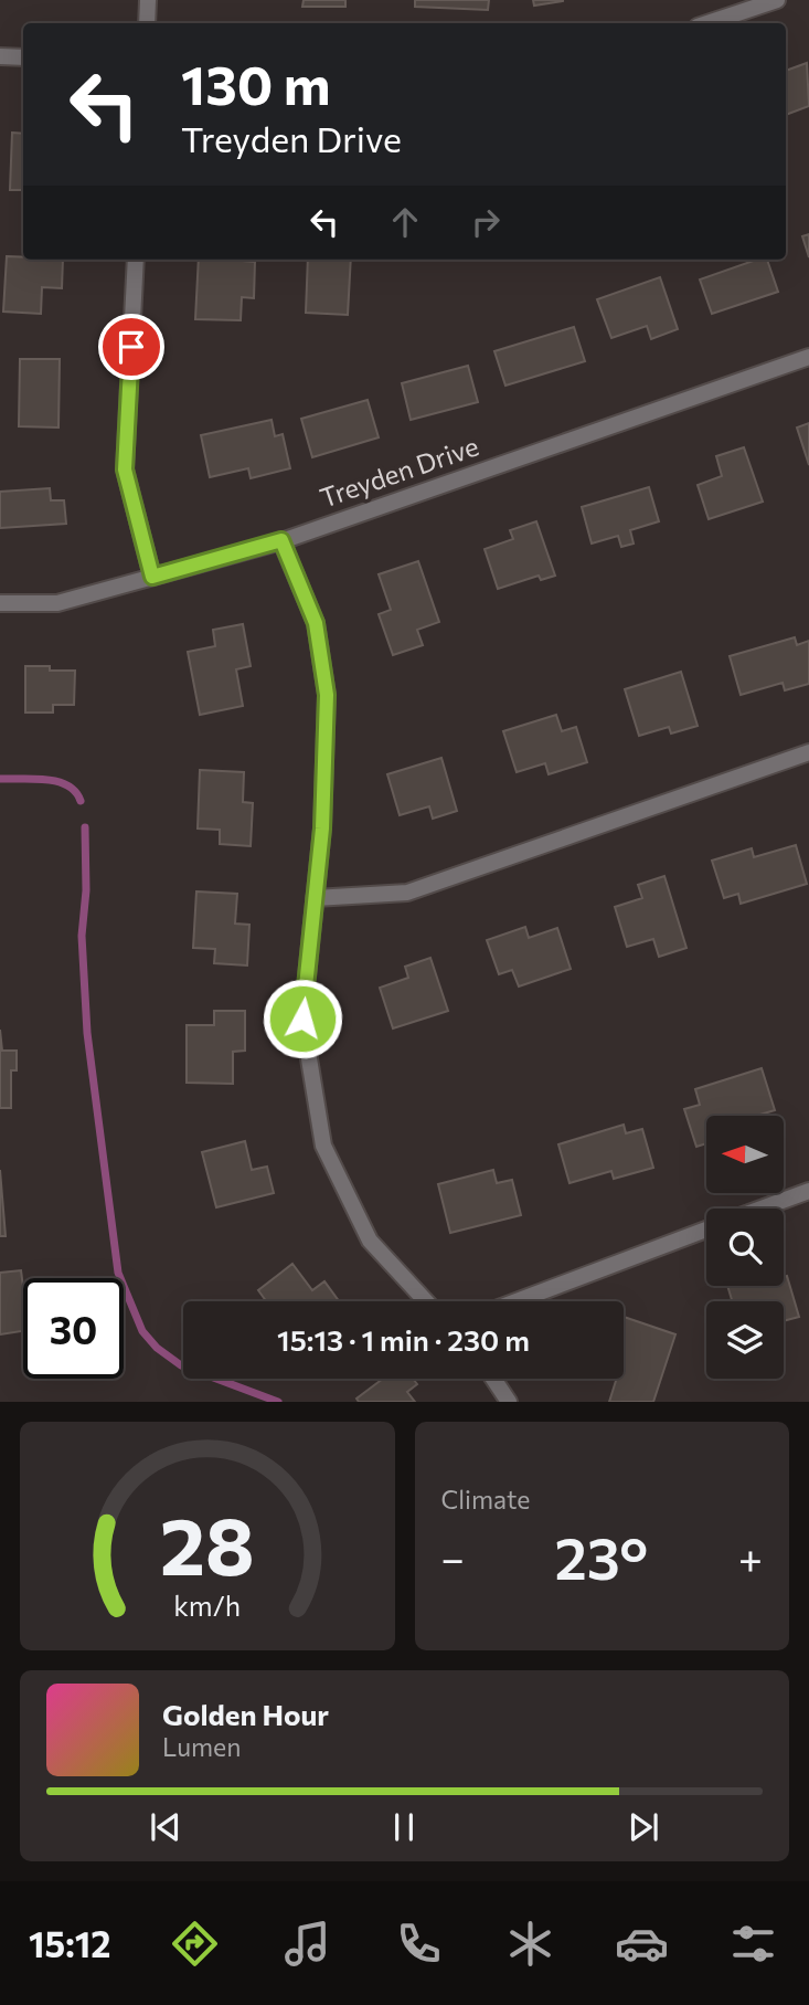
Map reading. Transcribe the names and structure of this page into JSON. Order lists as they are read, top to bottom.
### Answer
{
  "streets": {
    "street": ["Treyden Drive"]
  },
  "north": "left",
  "page": {
    "turn": ["130 m", "Treyden Drive"],
    "limit": "30",
    "trip": "15:13 · 1 min · 230 m",
    "tile": "Climate",
    "heat": ["−", "23°", "+"],
    "song": ["Golden Hour", "Lumen"],
    "tabs": "15:12",
    "gauge": ["28", "km/h"]
  }
}
